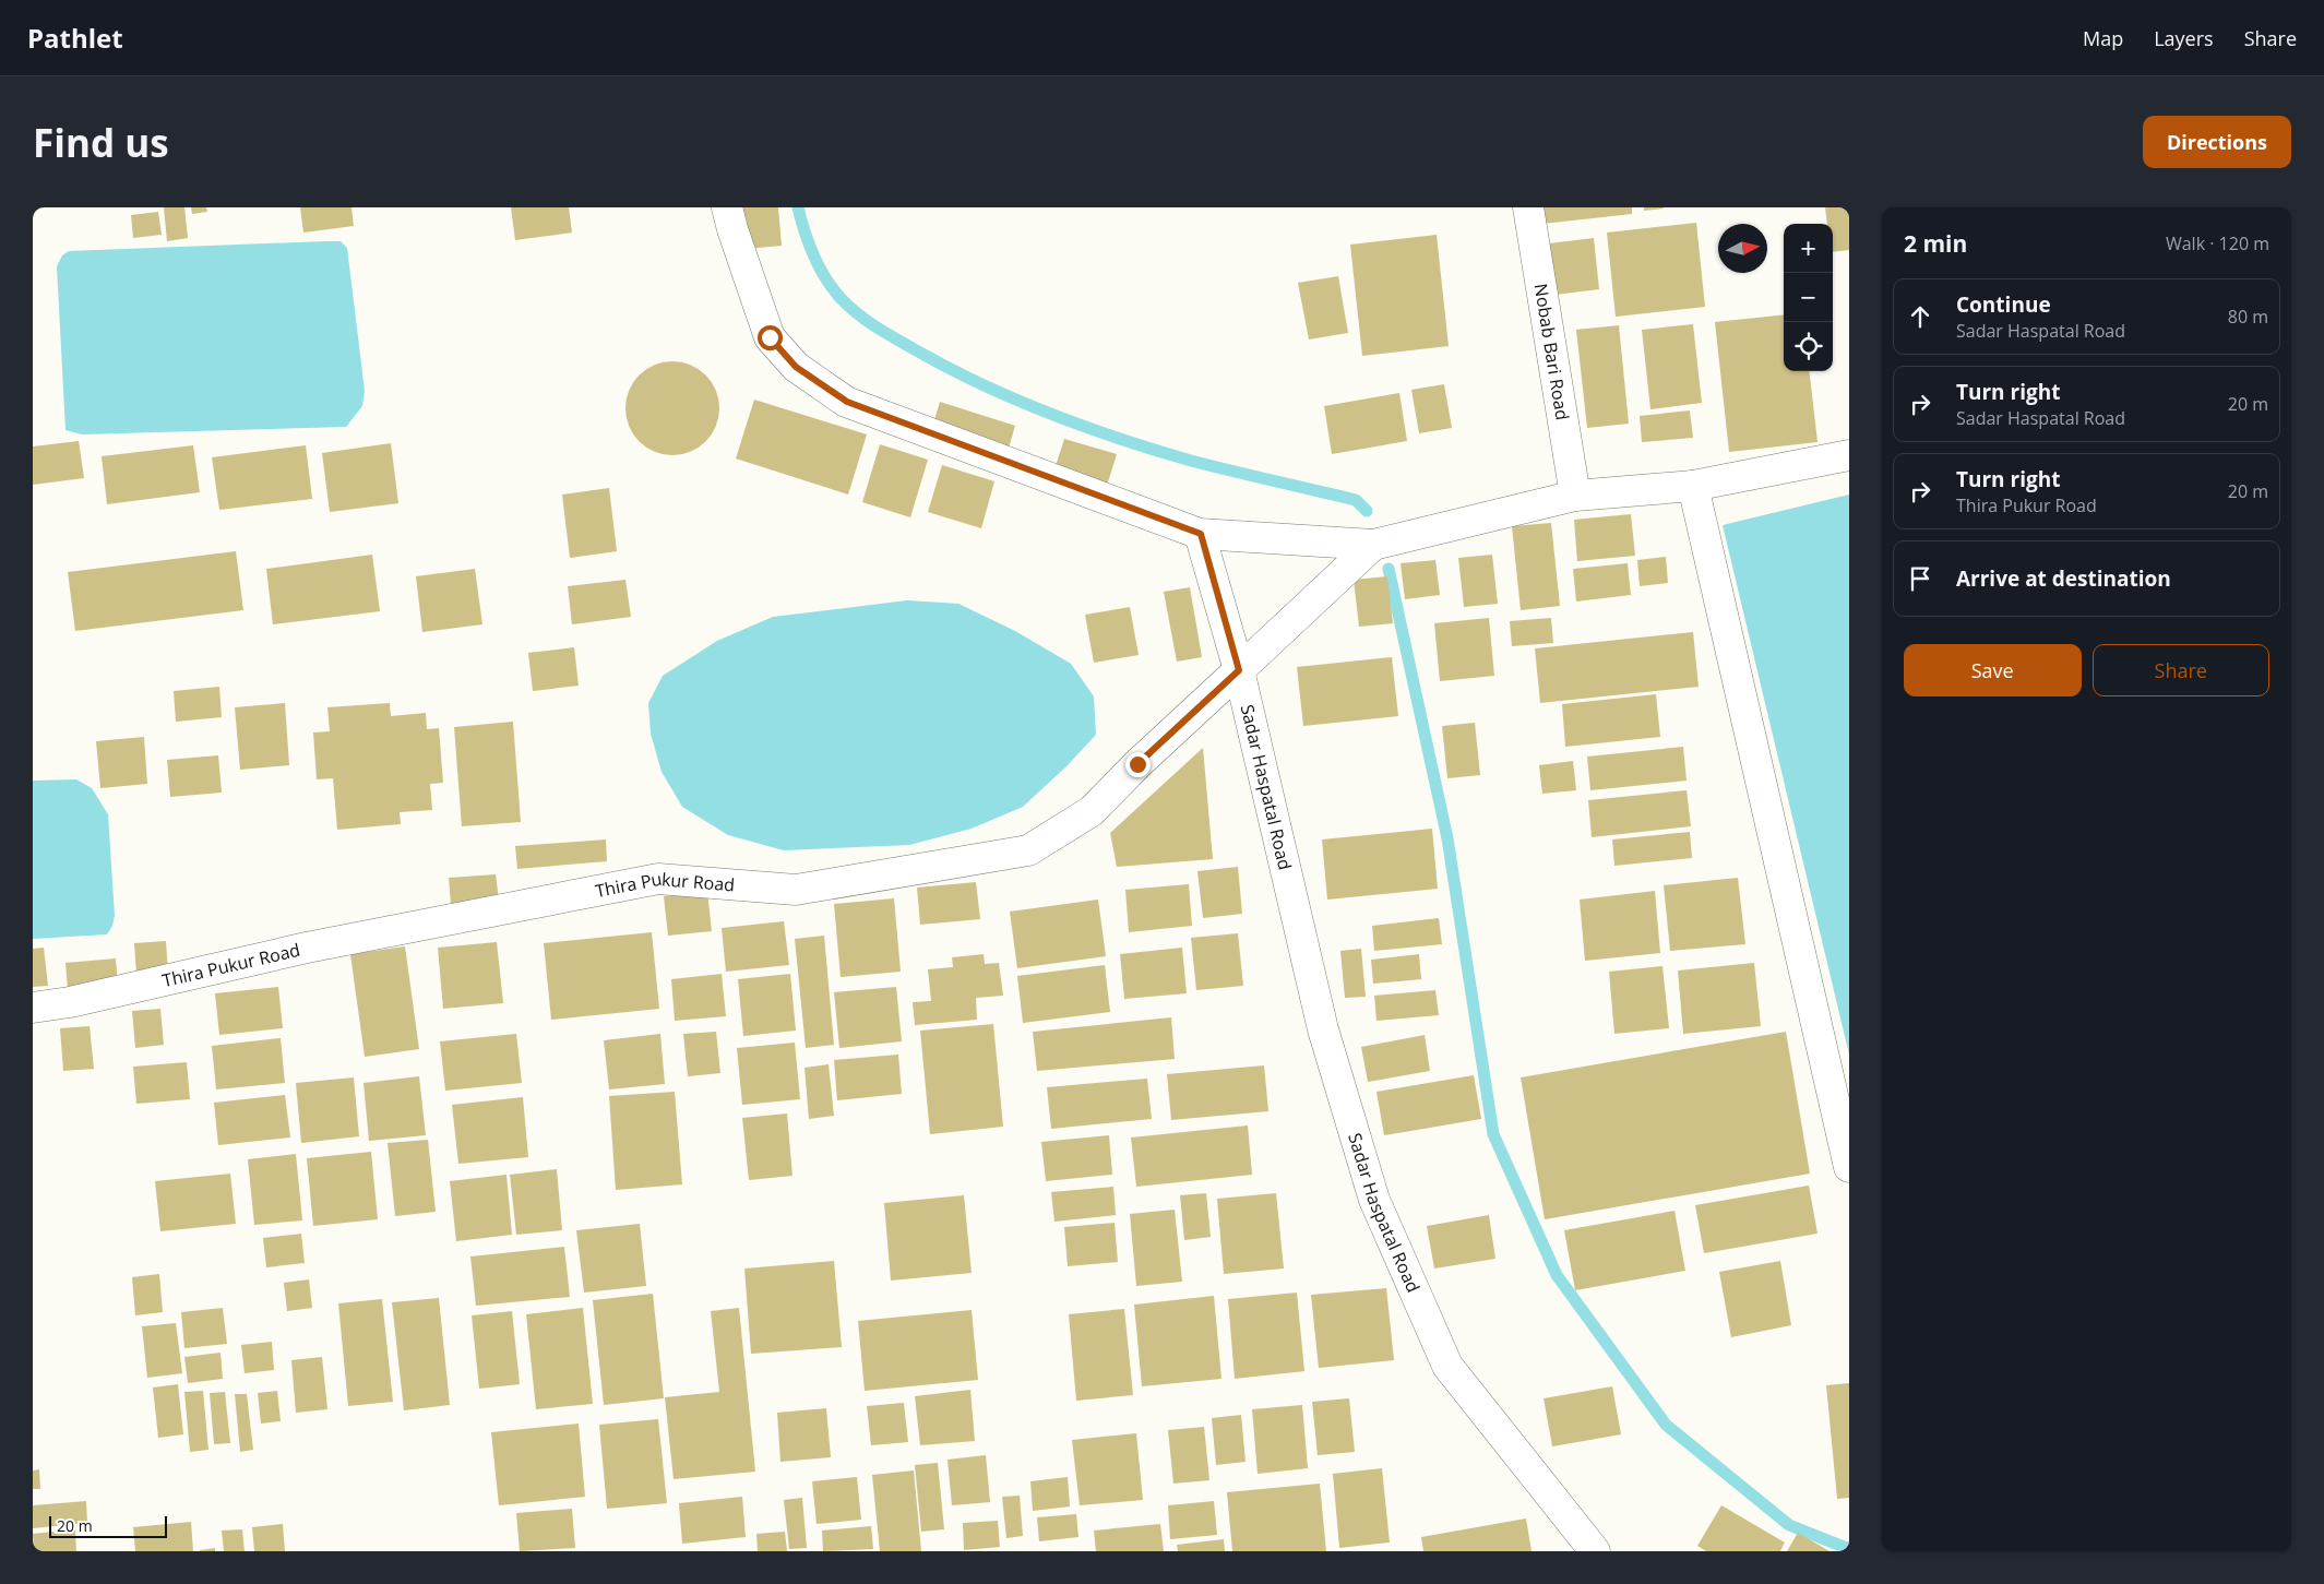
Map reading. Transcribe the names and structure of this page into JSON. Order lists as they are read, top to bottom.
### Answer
{
  "streets": {
    "street": ["Nobab Bari Road", "Sadar Haspatal Road", "Thira Pukur Road"]
  },
  "crossings": [
    ["Sadar Haspatal Road", "Thira Pukur Road"]
  ],
  "scale_bar": "20 m",
  "north": "right",
  "page": {
    "header": "Pathlet",
    "nav": ["Map", "Layers", "Share"],
    "buttons": [
      "Directions",
      ["Save", "Share"]
    ],
    "title": "Find us",
    "heading": ["2 min", "Walk · 120 m"],
    "map_buttons": ["+", "−"],
    "list": [
      ["Continue", "Sadar Haspatal Road", "80 m"],
      ["Turn right", "Sadar Haspatal Road", "20 m"],
      ["Turn right", "Thira Pukur Road", "20 m"],
      "Arrive at destination"
    ],
    "scale": "20 m"
  }
}
